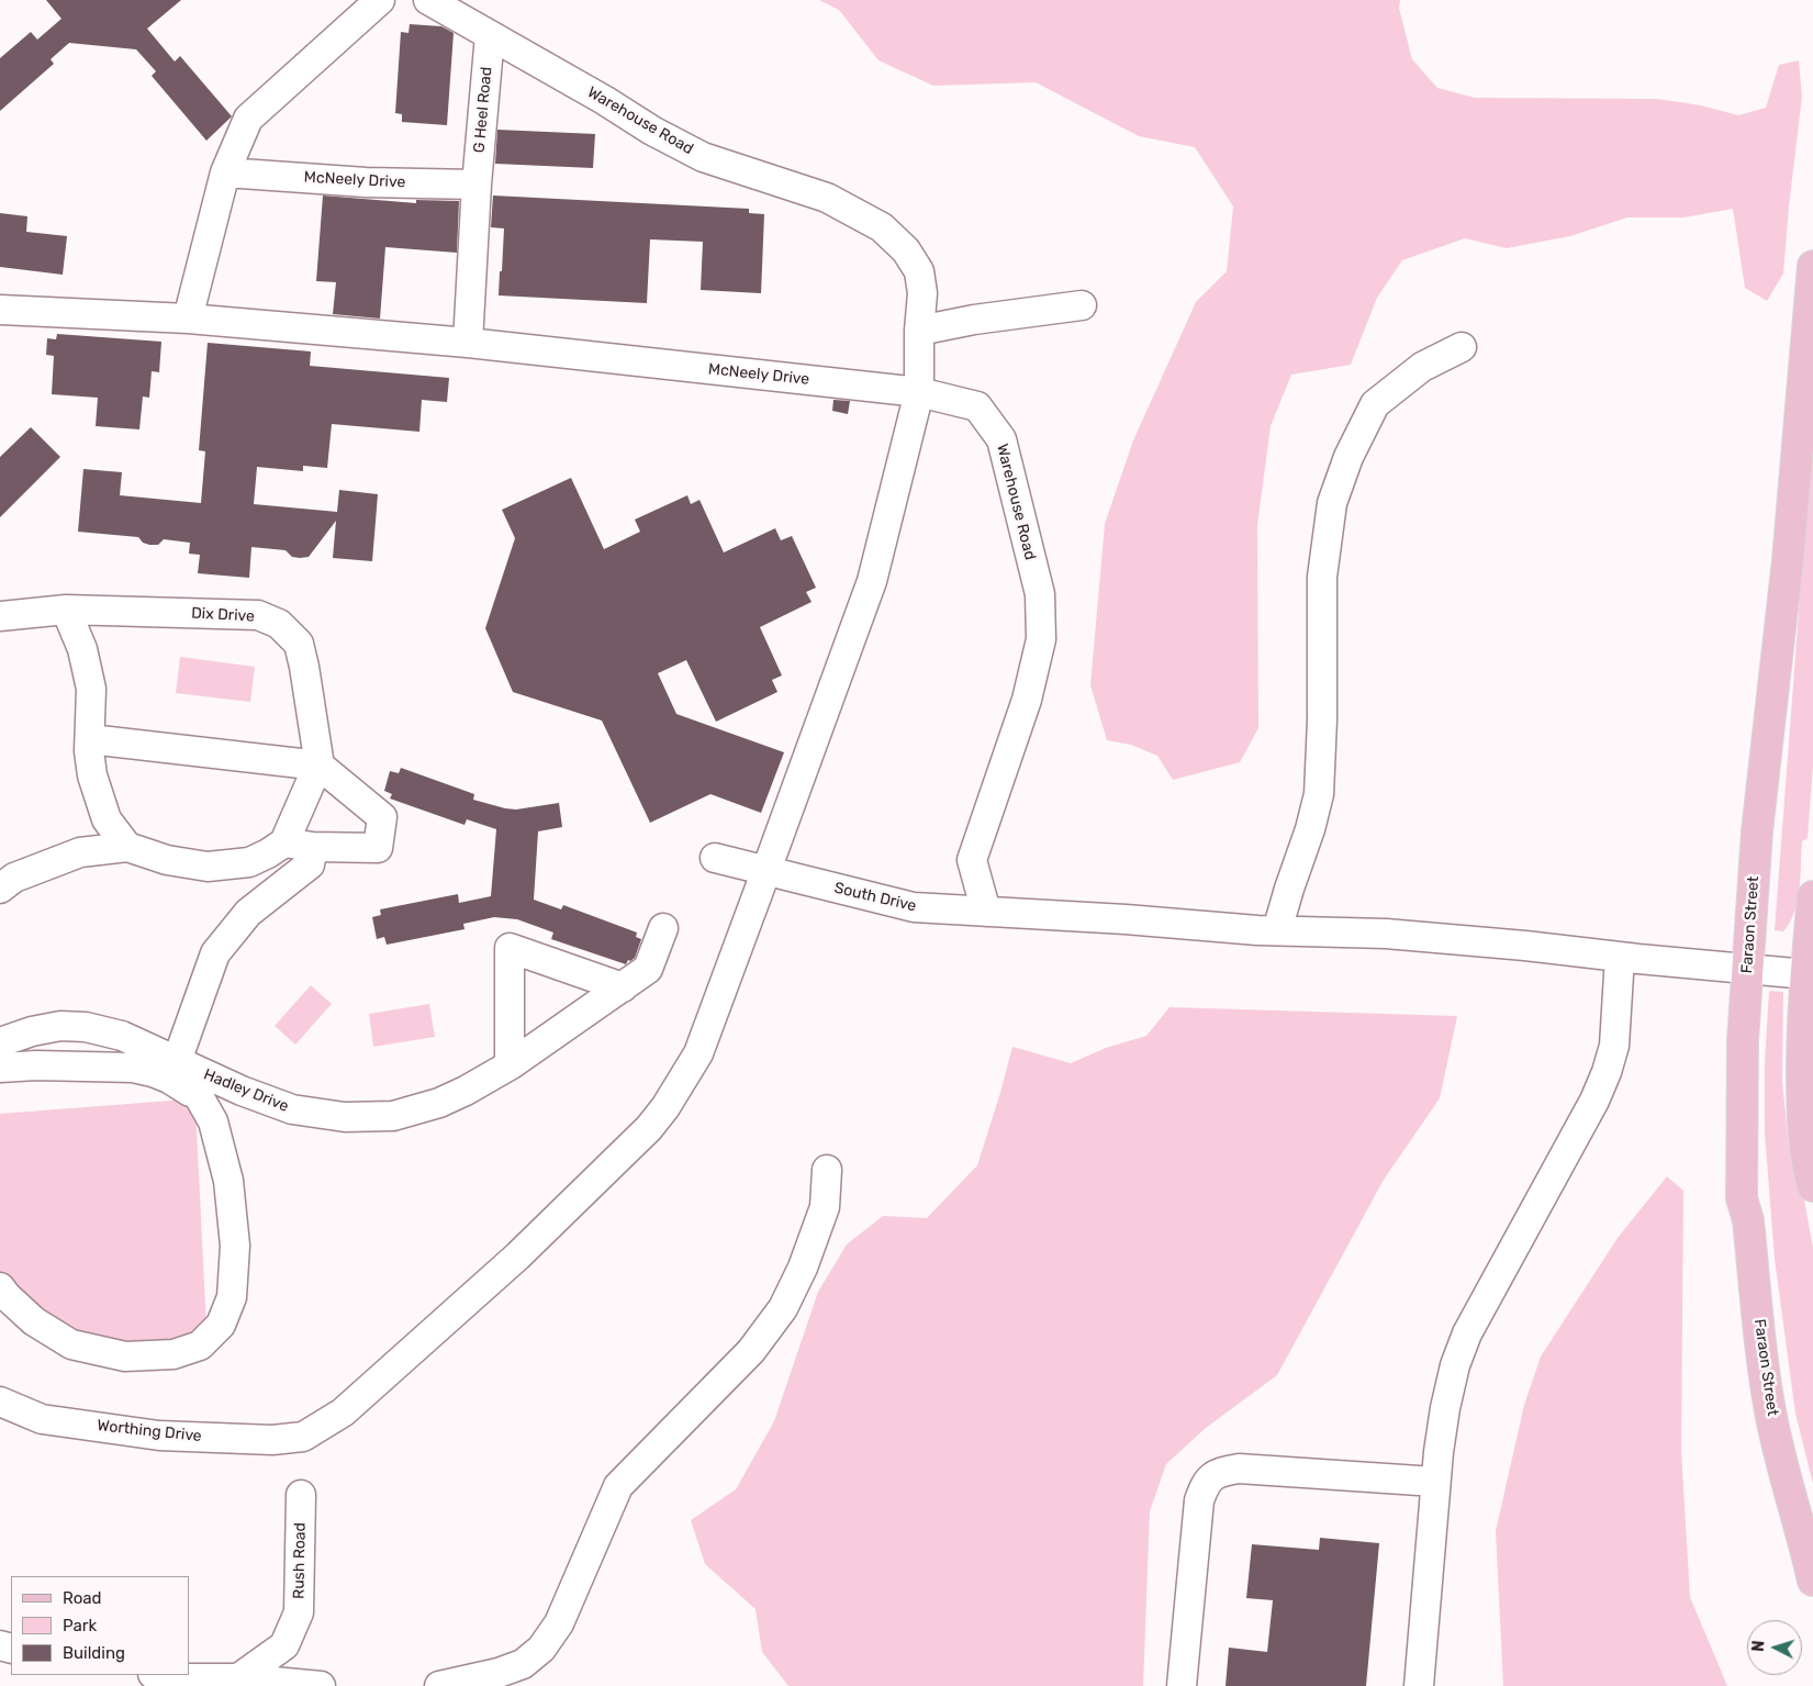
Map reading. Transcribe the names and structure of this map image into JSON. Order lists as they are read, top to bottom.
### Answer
{
  "streets": {
    "main road": ["Faraon Street"],
    "street": [
      "G Heel Road",
      "Warehouse Road",
      "McNeely Drive",
      "Dix Drive",
      "South Drive",
      "Hadley Drive",
      "Worthing Drive",
      "Rush Road"
    ]
  },
  "crossings": [
    ["G Heel Road", "Warehouse Road"],
    ["G Heel Road", "McNeely Drive"],
    ["Warehouse Road", "McNeely Drive"],
    ["Warehouse Road", "South Drive"],
    ["South Drive", "Faraon Street"],
    ["South Drive", "Worthing Drive"]
  ],
  "legend": ["Road", "Park", "Building"],
  "north": "left"
}
